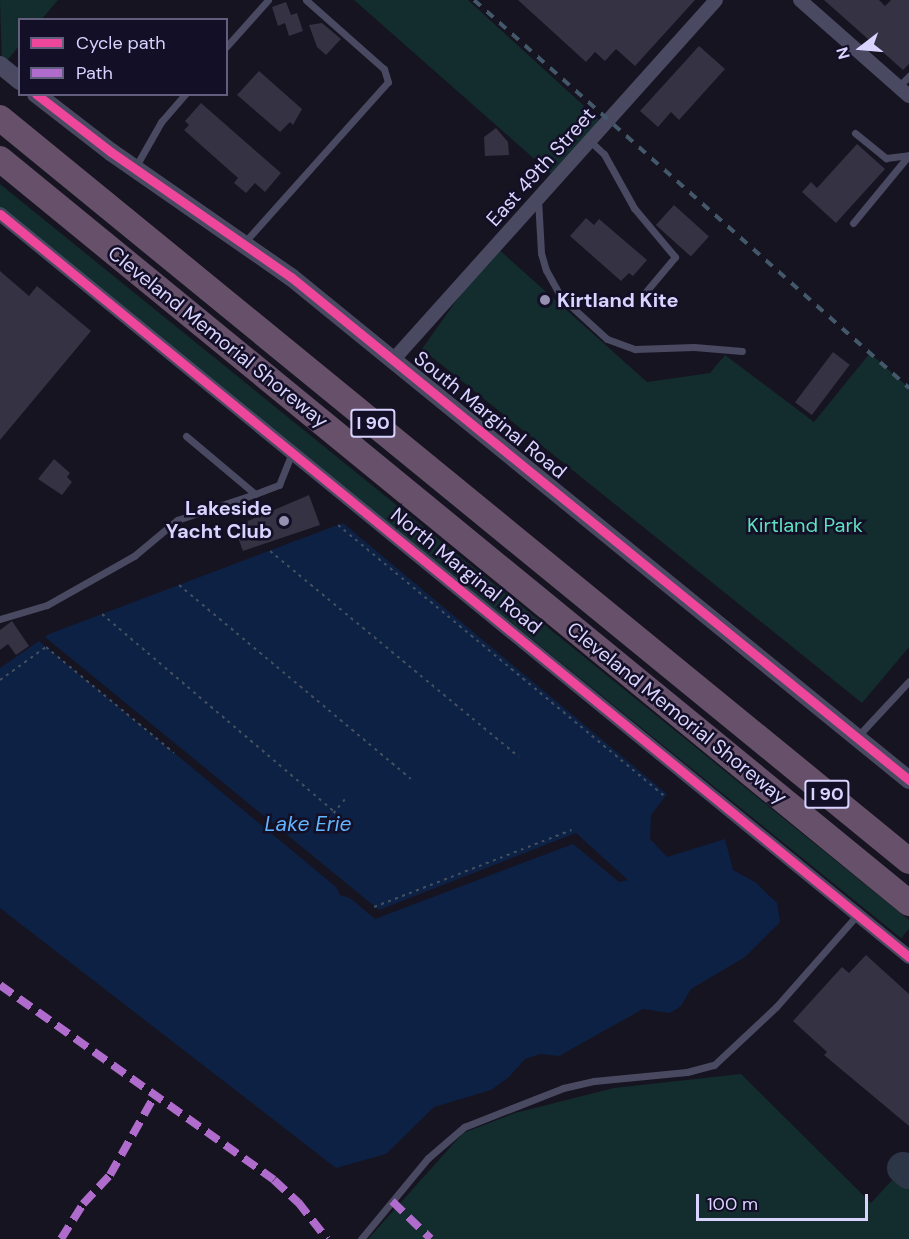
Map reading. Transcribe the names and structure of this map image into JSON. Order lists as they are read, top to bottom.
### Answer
{
  "streets": {
    "highway": ["Cleveland Memorial Shoreway", "I 90"],
    "street": ["East 49th Street", "South Marginal Road", "North Marginal Road"]
  },
  "crossings": [
    ["East 49th Street", "South Marginal Road"]
  ],
  "water": ["Lake Erie"],
  "parks": ["Kirtland Park"],
  "places": ["Kirtland Kite", "Lakeside Yacht Club"],
  "legend": ["Cycle path", "Path"],
  "scale_bar": "100 m",
  "north": "left"
}
